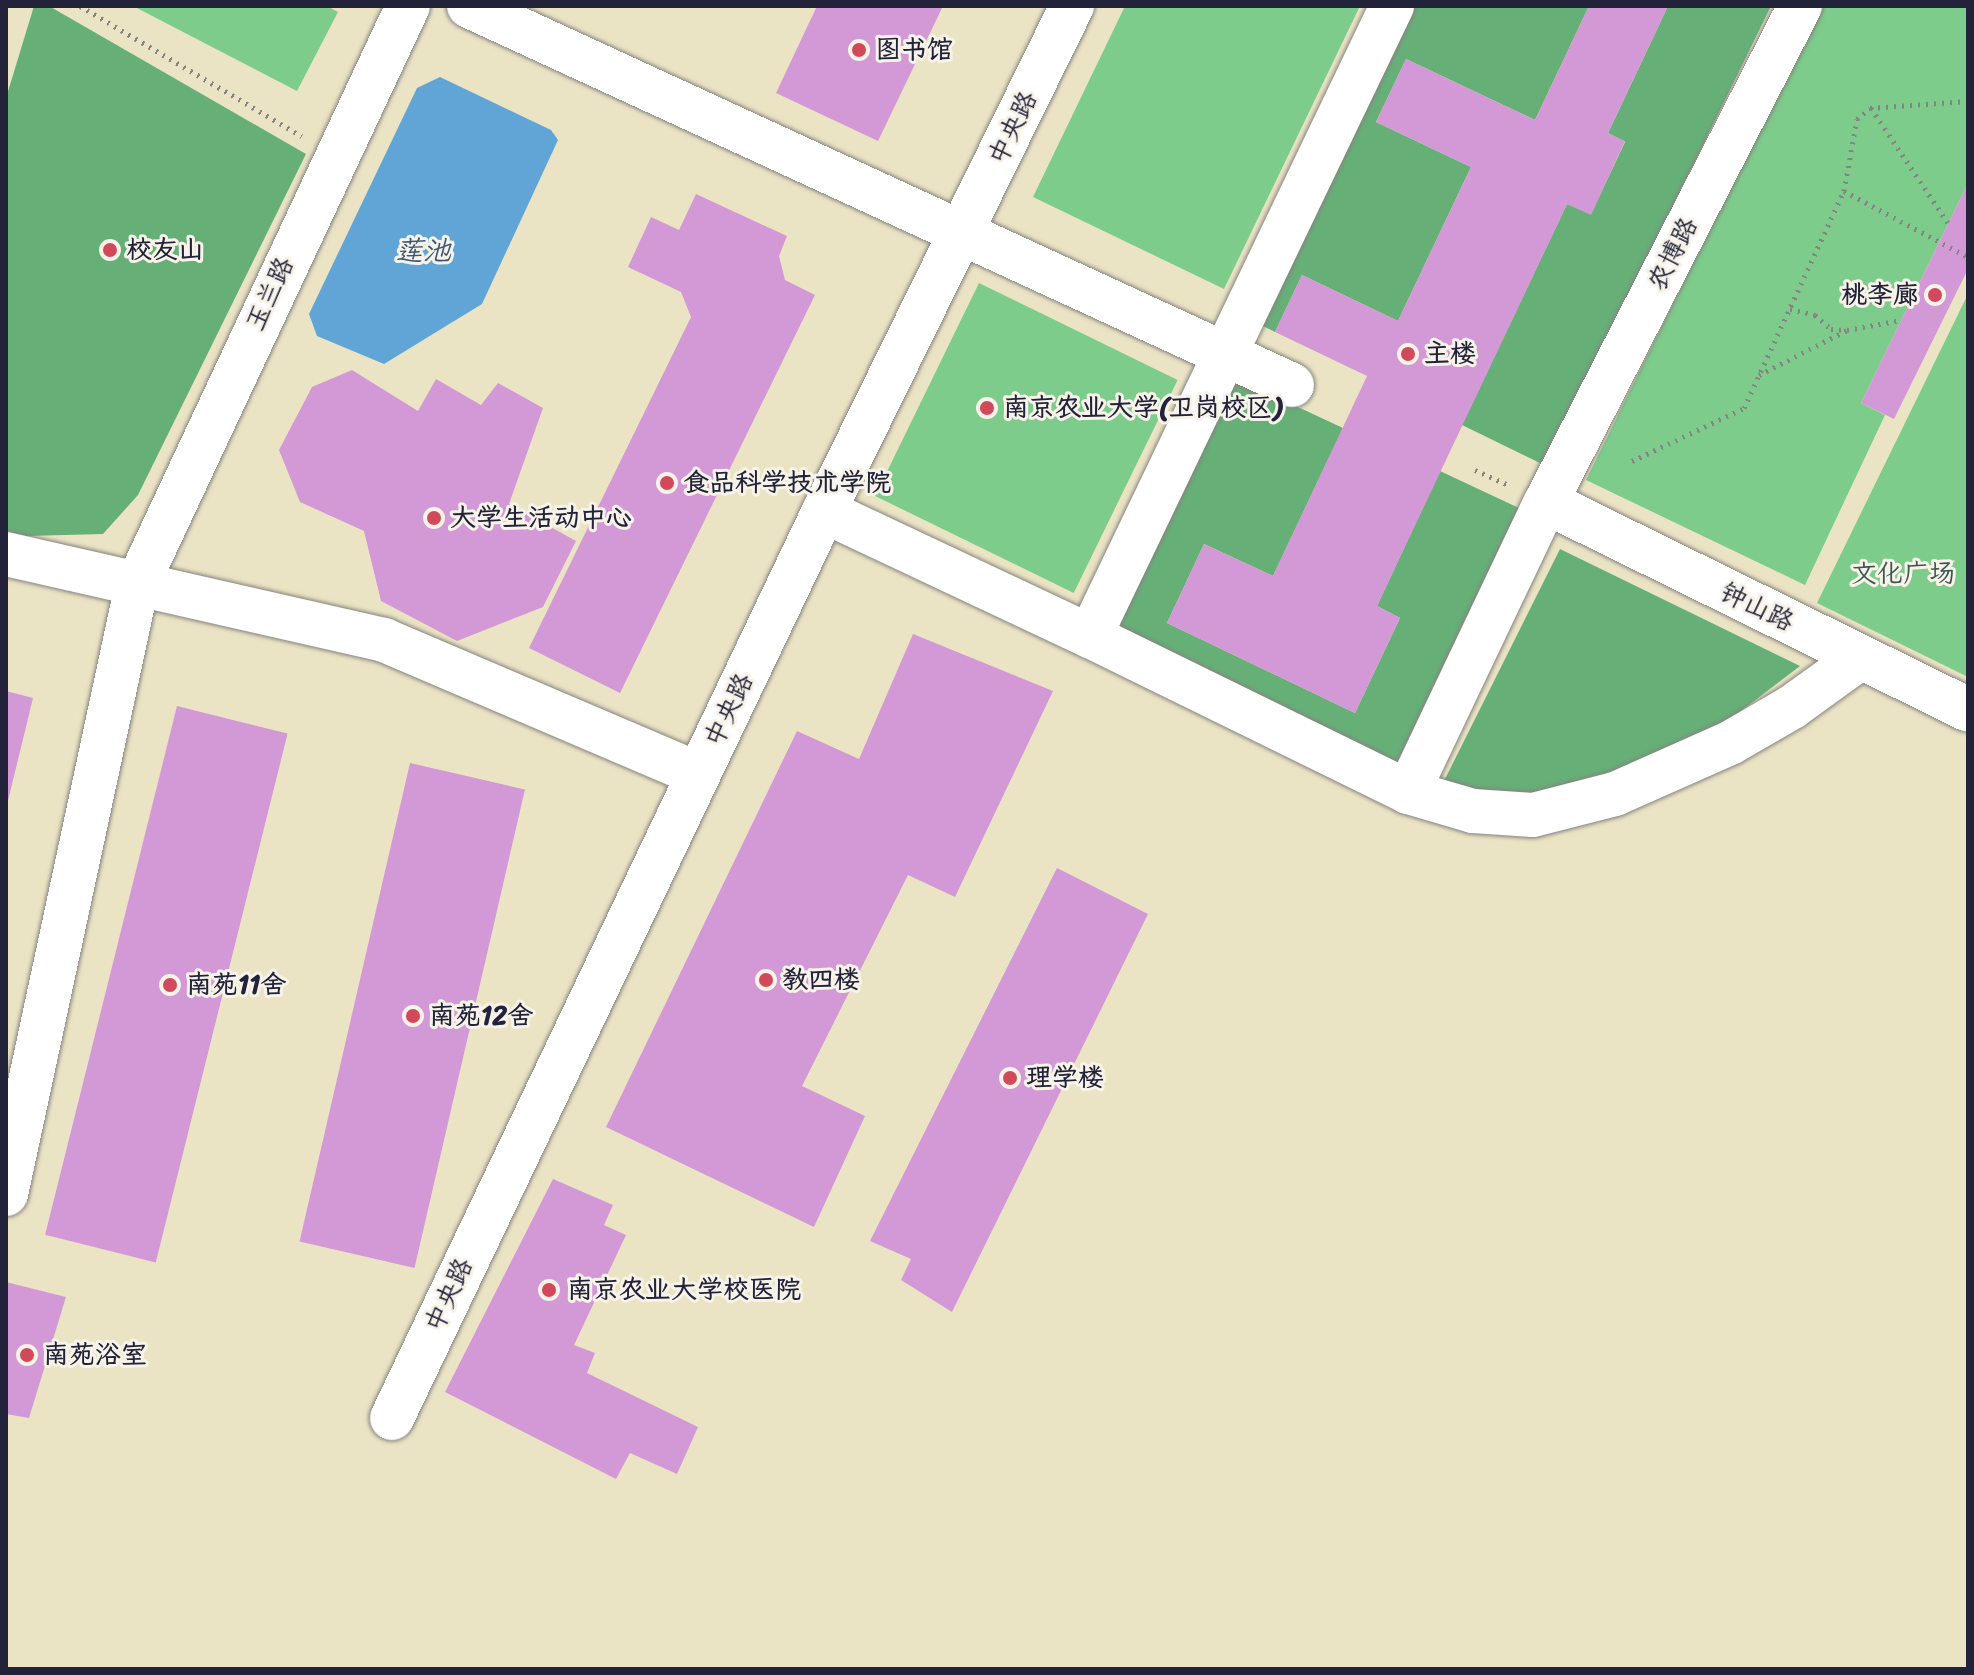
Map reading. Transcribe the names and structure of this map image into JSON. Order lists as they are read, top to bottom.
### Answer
{
  "streets": {
    "lane": [
      "中央路",
      "农博路",
      "玉兰路",
      "钟山路"
    ]
  },
  "crossings": [
    ["农博路", "钟山路"]
  ],
  "water": ["莲池"],
  "parks": ["文化广场"],
  "places": [
    "图书馆",
    "校友山",
    "桃李廊",
    "主楼",
    "南京农业大学(卫岗校区)",
    "食品科学技术学院",
    "大学生活动中心",
    "教四楼",
    "南苑11舍",
    "南苑12舍",
    "理学楼",
    "南京农业大学校医院",
    "南苑浴室"
  ]
}
